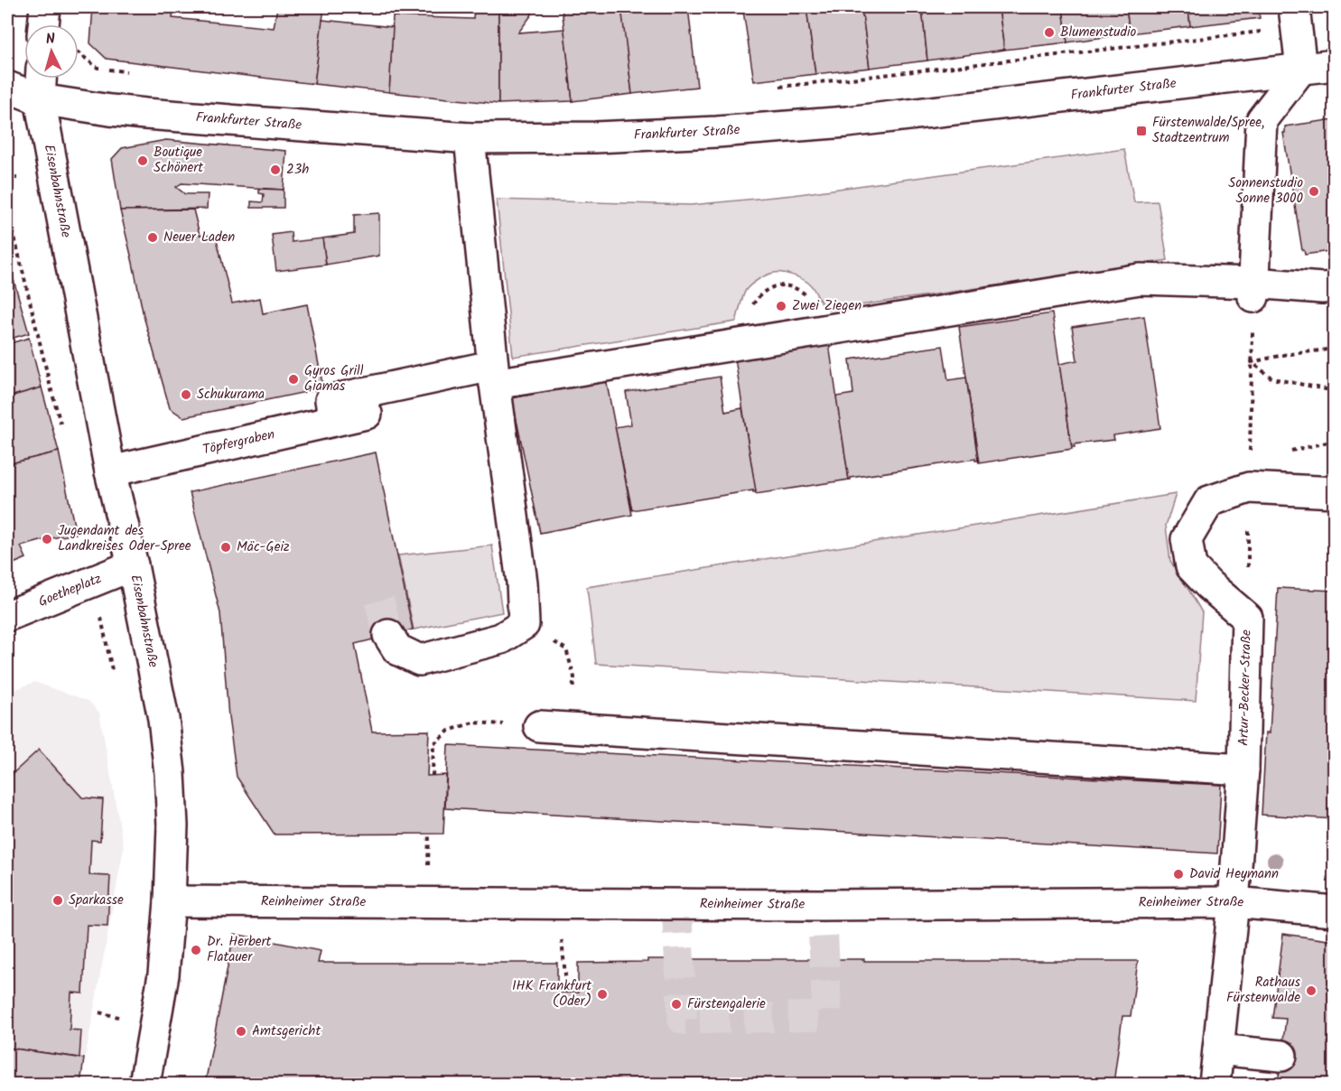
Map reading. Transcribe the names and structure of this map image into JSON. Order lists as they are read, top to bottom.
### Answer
{
  "streets": {
    "street": [
      "Frankfurter Straße",
      "Eisenbahnstraße",
      "Töpfergraben",
      "Goetheplatz",
      "Artur-Becker-Straße",
      "Reinheimer Straße"
    ]
  },
  "crossings": [
    ["Frankfurter Straße", "Eisenbahnstraße"],
    ["Eisenbahnstraße", "Töpfergraben"],
    ["Eisenbahnstraße", "Goetheplatz"],
    ["Eisenbahnstraße", "Reinheimer Straße"],
    ["Artur-Becker-Straße", "Reinheimer Straße"]
  ],
  "places": {
    "other": [
      "Blumenstudio",
      "Boutique Schönert",
      "23h",
      "Sonnenstudio Sonne 3000",
      "Neuer Laden",
      "Zwei Ziegen",
      "Gyros Grill Giamas",
      "Schukurama",
      "Jugendamt des Landkreises Oder-Spree",
      "Mäc-Geiz",
      "David Heymann",
      "Sparkasse",
      "Dr. Herbert Flatauer",
      "Rathaus Fürstenwalde",
      "IHK Frankfurt (Oder)",
      "Fürstengalerie",
      "Amtsgericht"
    ],
    "transit": ["Fürstenwalde/Spree, Stadtzentrum"]
  },
  "north": "top"
}
